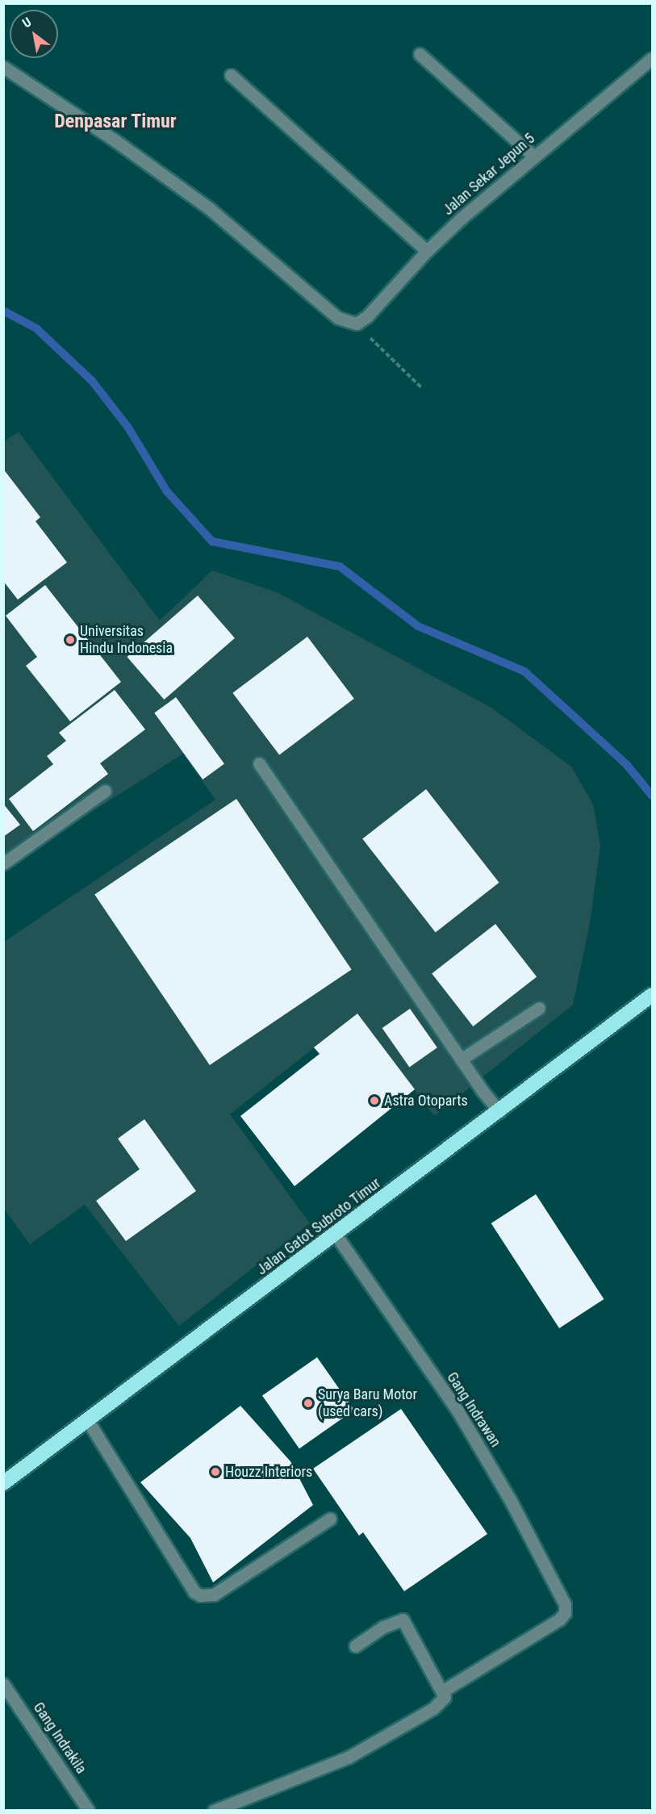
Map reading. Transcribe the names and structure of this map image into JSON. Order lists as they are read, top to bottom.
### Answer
{
  "streets": {
    "highway": ["Jalan Gatot Subroto Timur"],
    "street": ["Jalan Sekar Jepun 5", "Gang Indrawan", "Gang Indrakila"]
  },
  "crossings": [
    ["Jalan Gatot Subroto Timur", "Gang Indrawan"]
  ],
  "districts": ["Denpasar Timur"],
  "places": [
    "Universitas Hindu Indonesia",
    "Astra Otoparts",
    "Surya Baru Motor (used cars)",
    "Houzz Interiors"
  ],
  "north": "top left"
}
